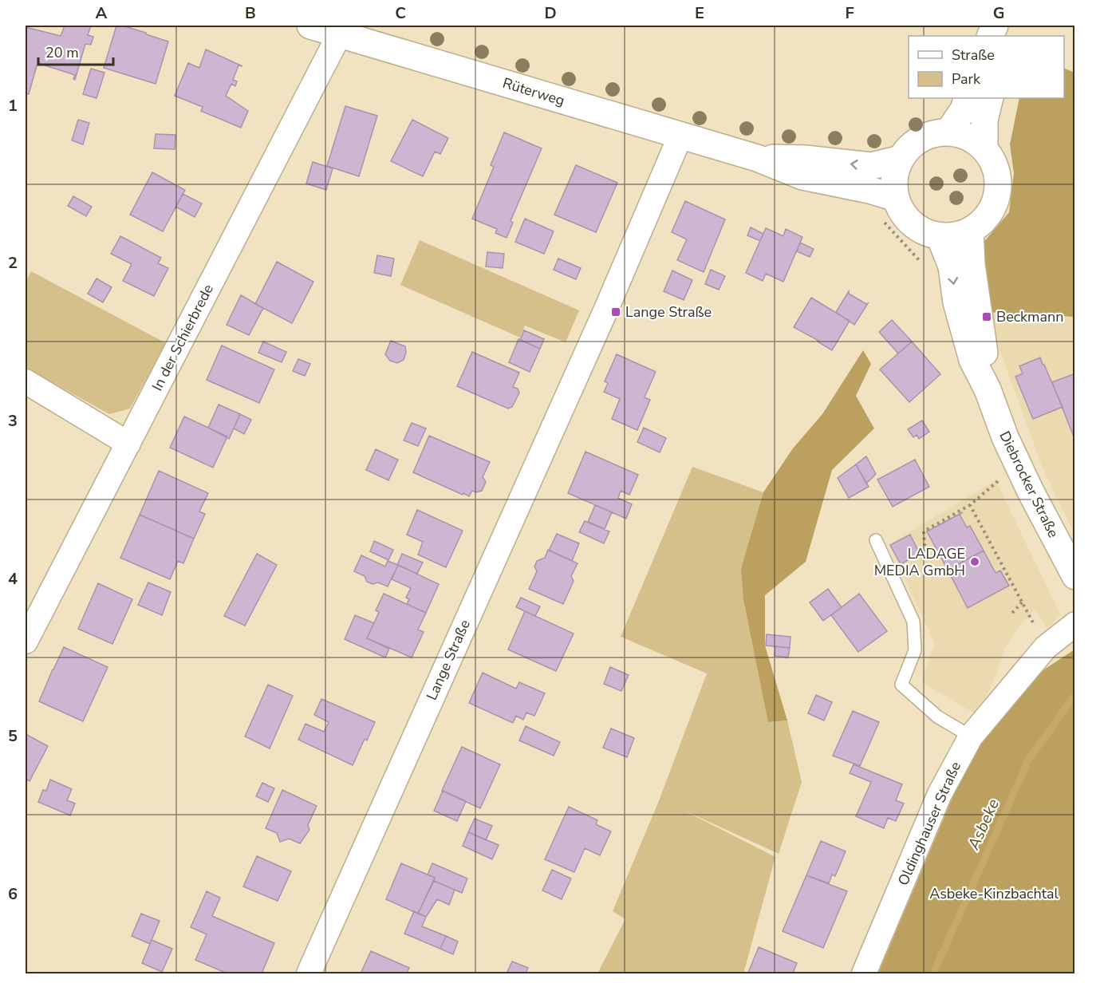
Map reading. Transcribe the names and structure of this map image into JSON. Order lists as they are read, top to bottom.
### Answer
{
  "streets": {
    "main road": ["Rüterweg", "Diebrocker Straße"],
    "street": ["In der Schierbrede", "Lange Straße", "Oldinghauser Straße"]
  },
  "crossings": [
    ["Rüterweg", "In der Schierbrede"],
    ["Rüterweg", "Diebrocker Straße"],
    ["Rüterweg", "Lange Straße"]
  ],
  "water": ["Asbeke"],
  "parks": ["Asbeke-Kinzbachtal"],
  "places": {
    "transit": ["Lange Straße", "Beckmann"],
    "other": ["LADAGE MEDIA GmbH"]
  },
  "legend": ["Straße", "Park"],
  "scale_bar": "20 m",
  "grid": {
    "columns": [
      "A",
      "B",
      "C",
      "D",
      "E",
      "F",
      "G"
    ],
    "rows": [
      "1",
      "2",
      "3",
      "4",
      "5",
      "6"
    ]
  }
}
